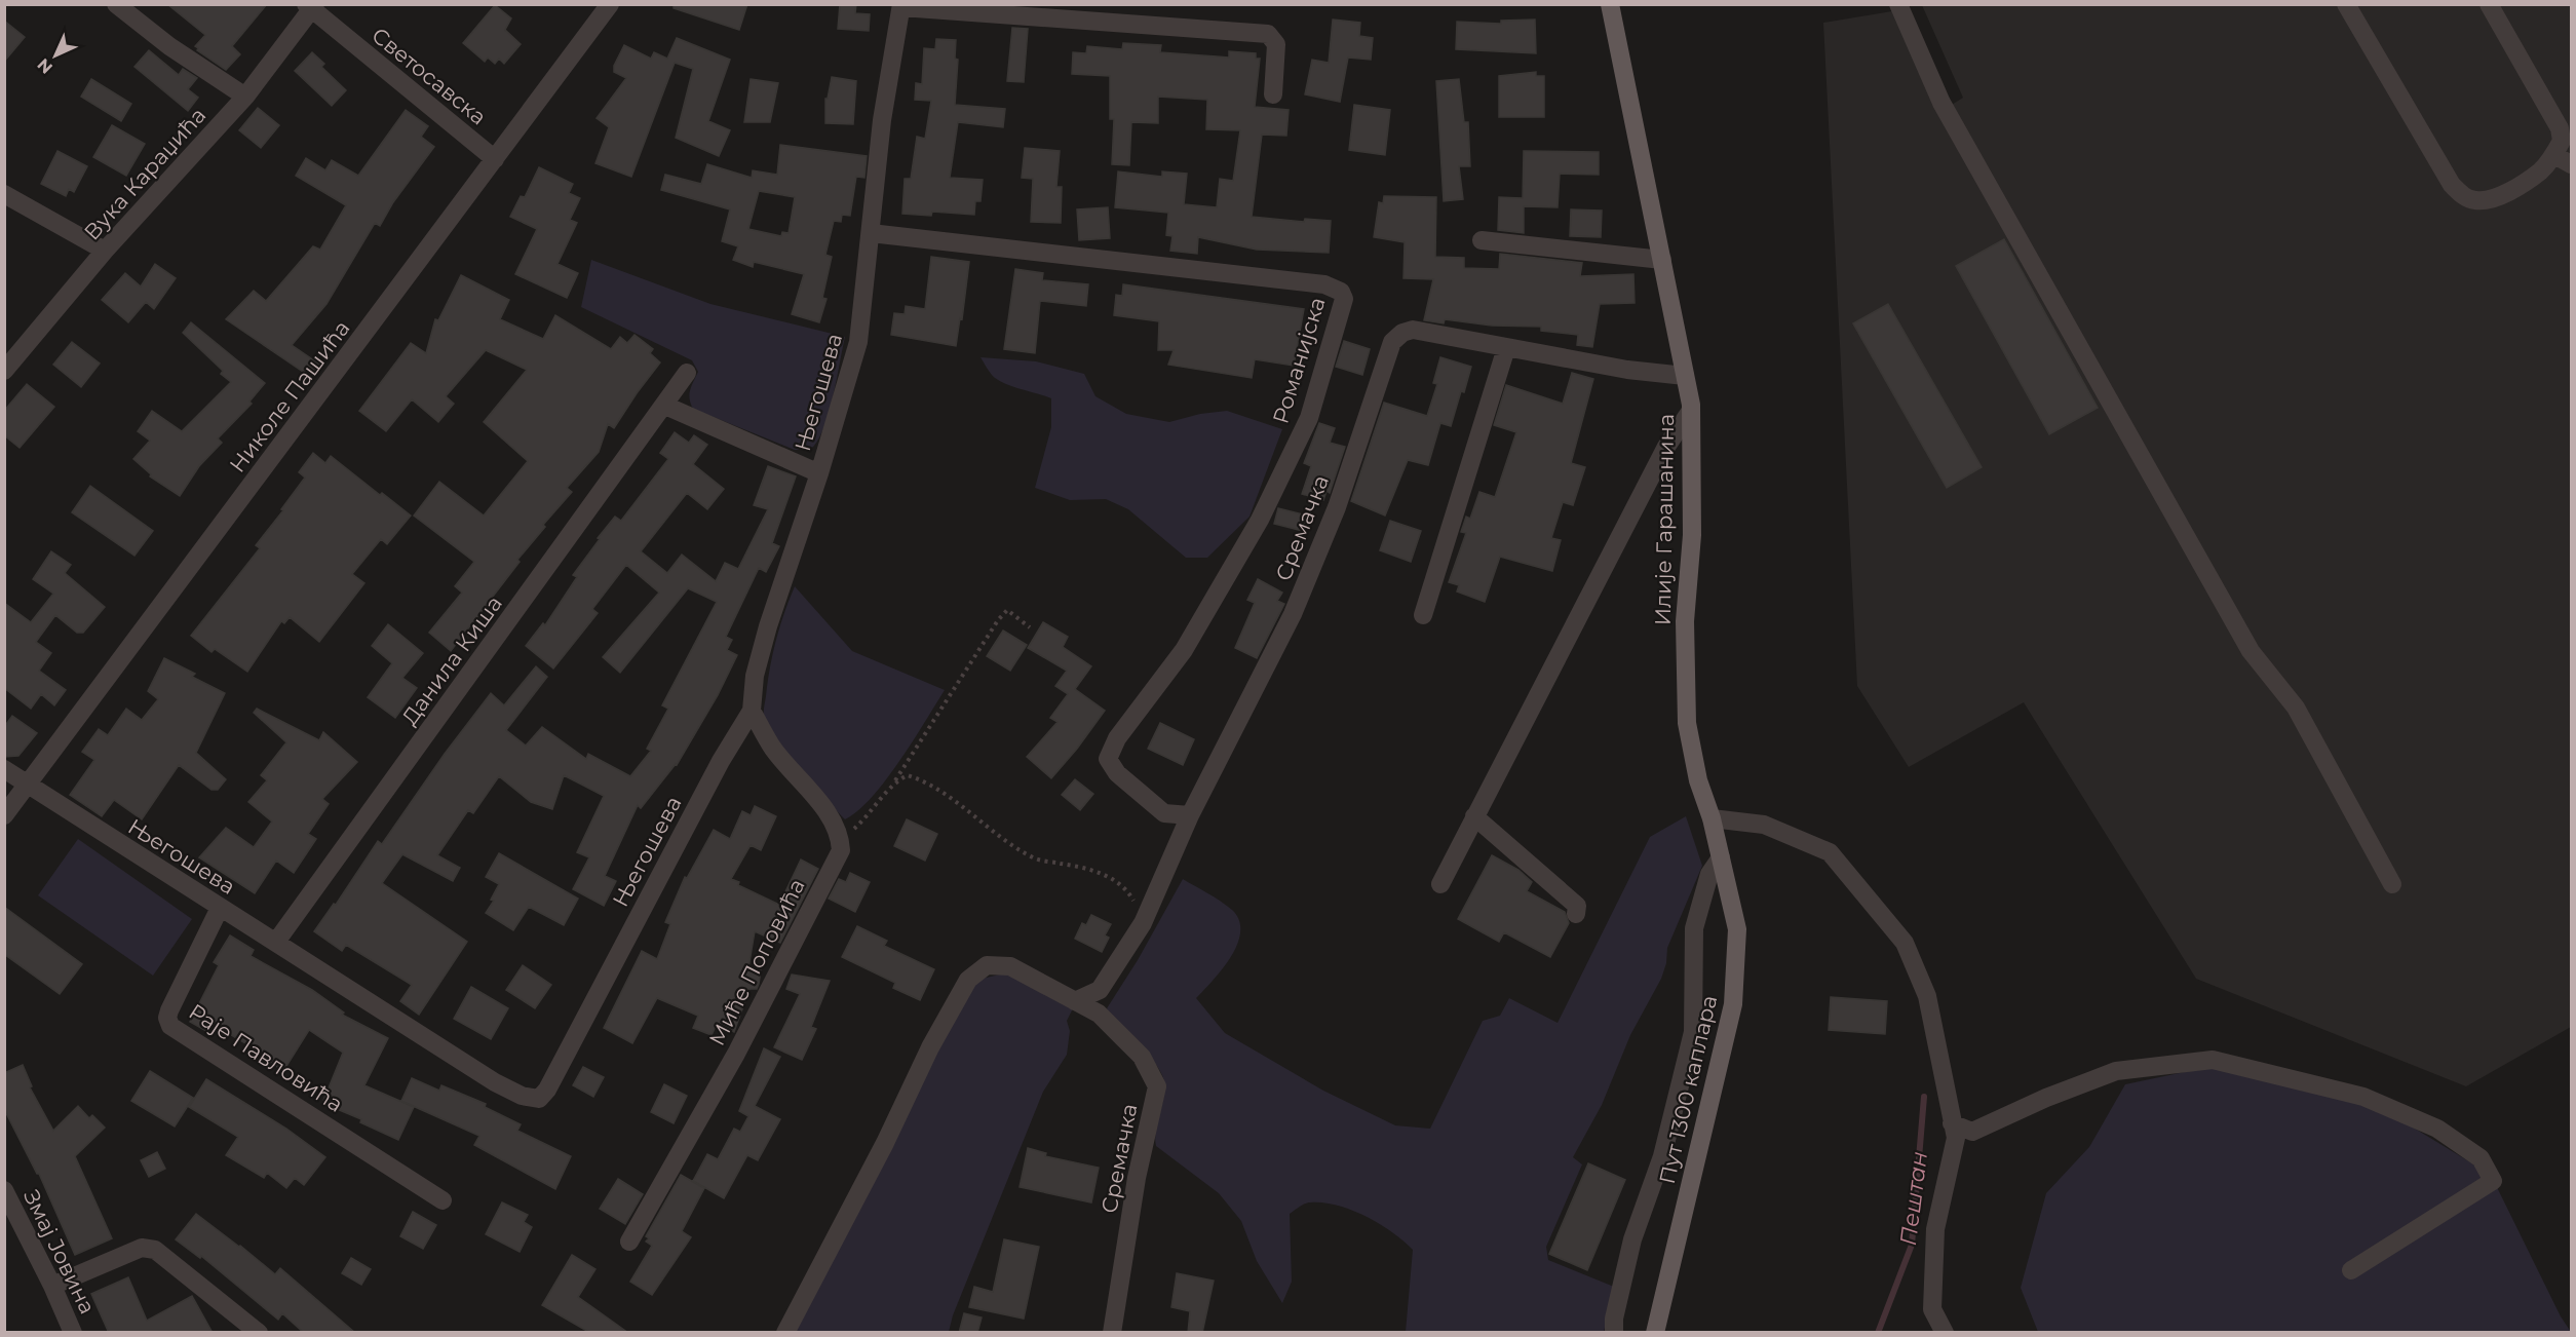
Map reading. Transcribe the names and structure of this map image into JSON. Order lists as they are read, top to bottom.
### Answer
{
  "streets": {
    "main road": ["Илије Гарашанина", "Пут 1300 каплара"],
    "street": [
      "Светосавска",
      "Вука Караџића",
      "Романијска",
      "Његошева",
      "Николе Пашића",
      "Сремачка",
      "Данила Киша",
      "Миће Поповића",
      "Раје Павловића",
      "Змај Јовина"
    ]
  },
  "crossings": [
    ["Светосавска", "Вука Караџића"],
    ["Светосавска", "Николе Пашића"],
    ["Романијска", "Његошева"],
    ["Романијска", "Сремачка"],
    ["Његошева", "Николе Пашића"],
    ["Његошева", "Данила Киша"],
    ["Његошева", "Раје Павловића"],
    ["Илије Гарашанина", "Сремачка"],
    ["Илије Гарашанина", "Пут 1300 каплара"]
  ],
  "water": ["Пештан"],
  "north": "bottom left"
}
